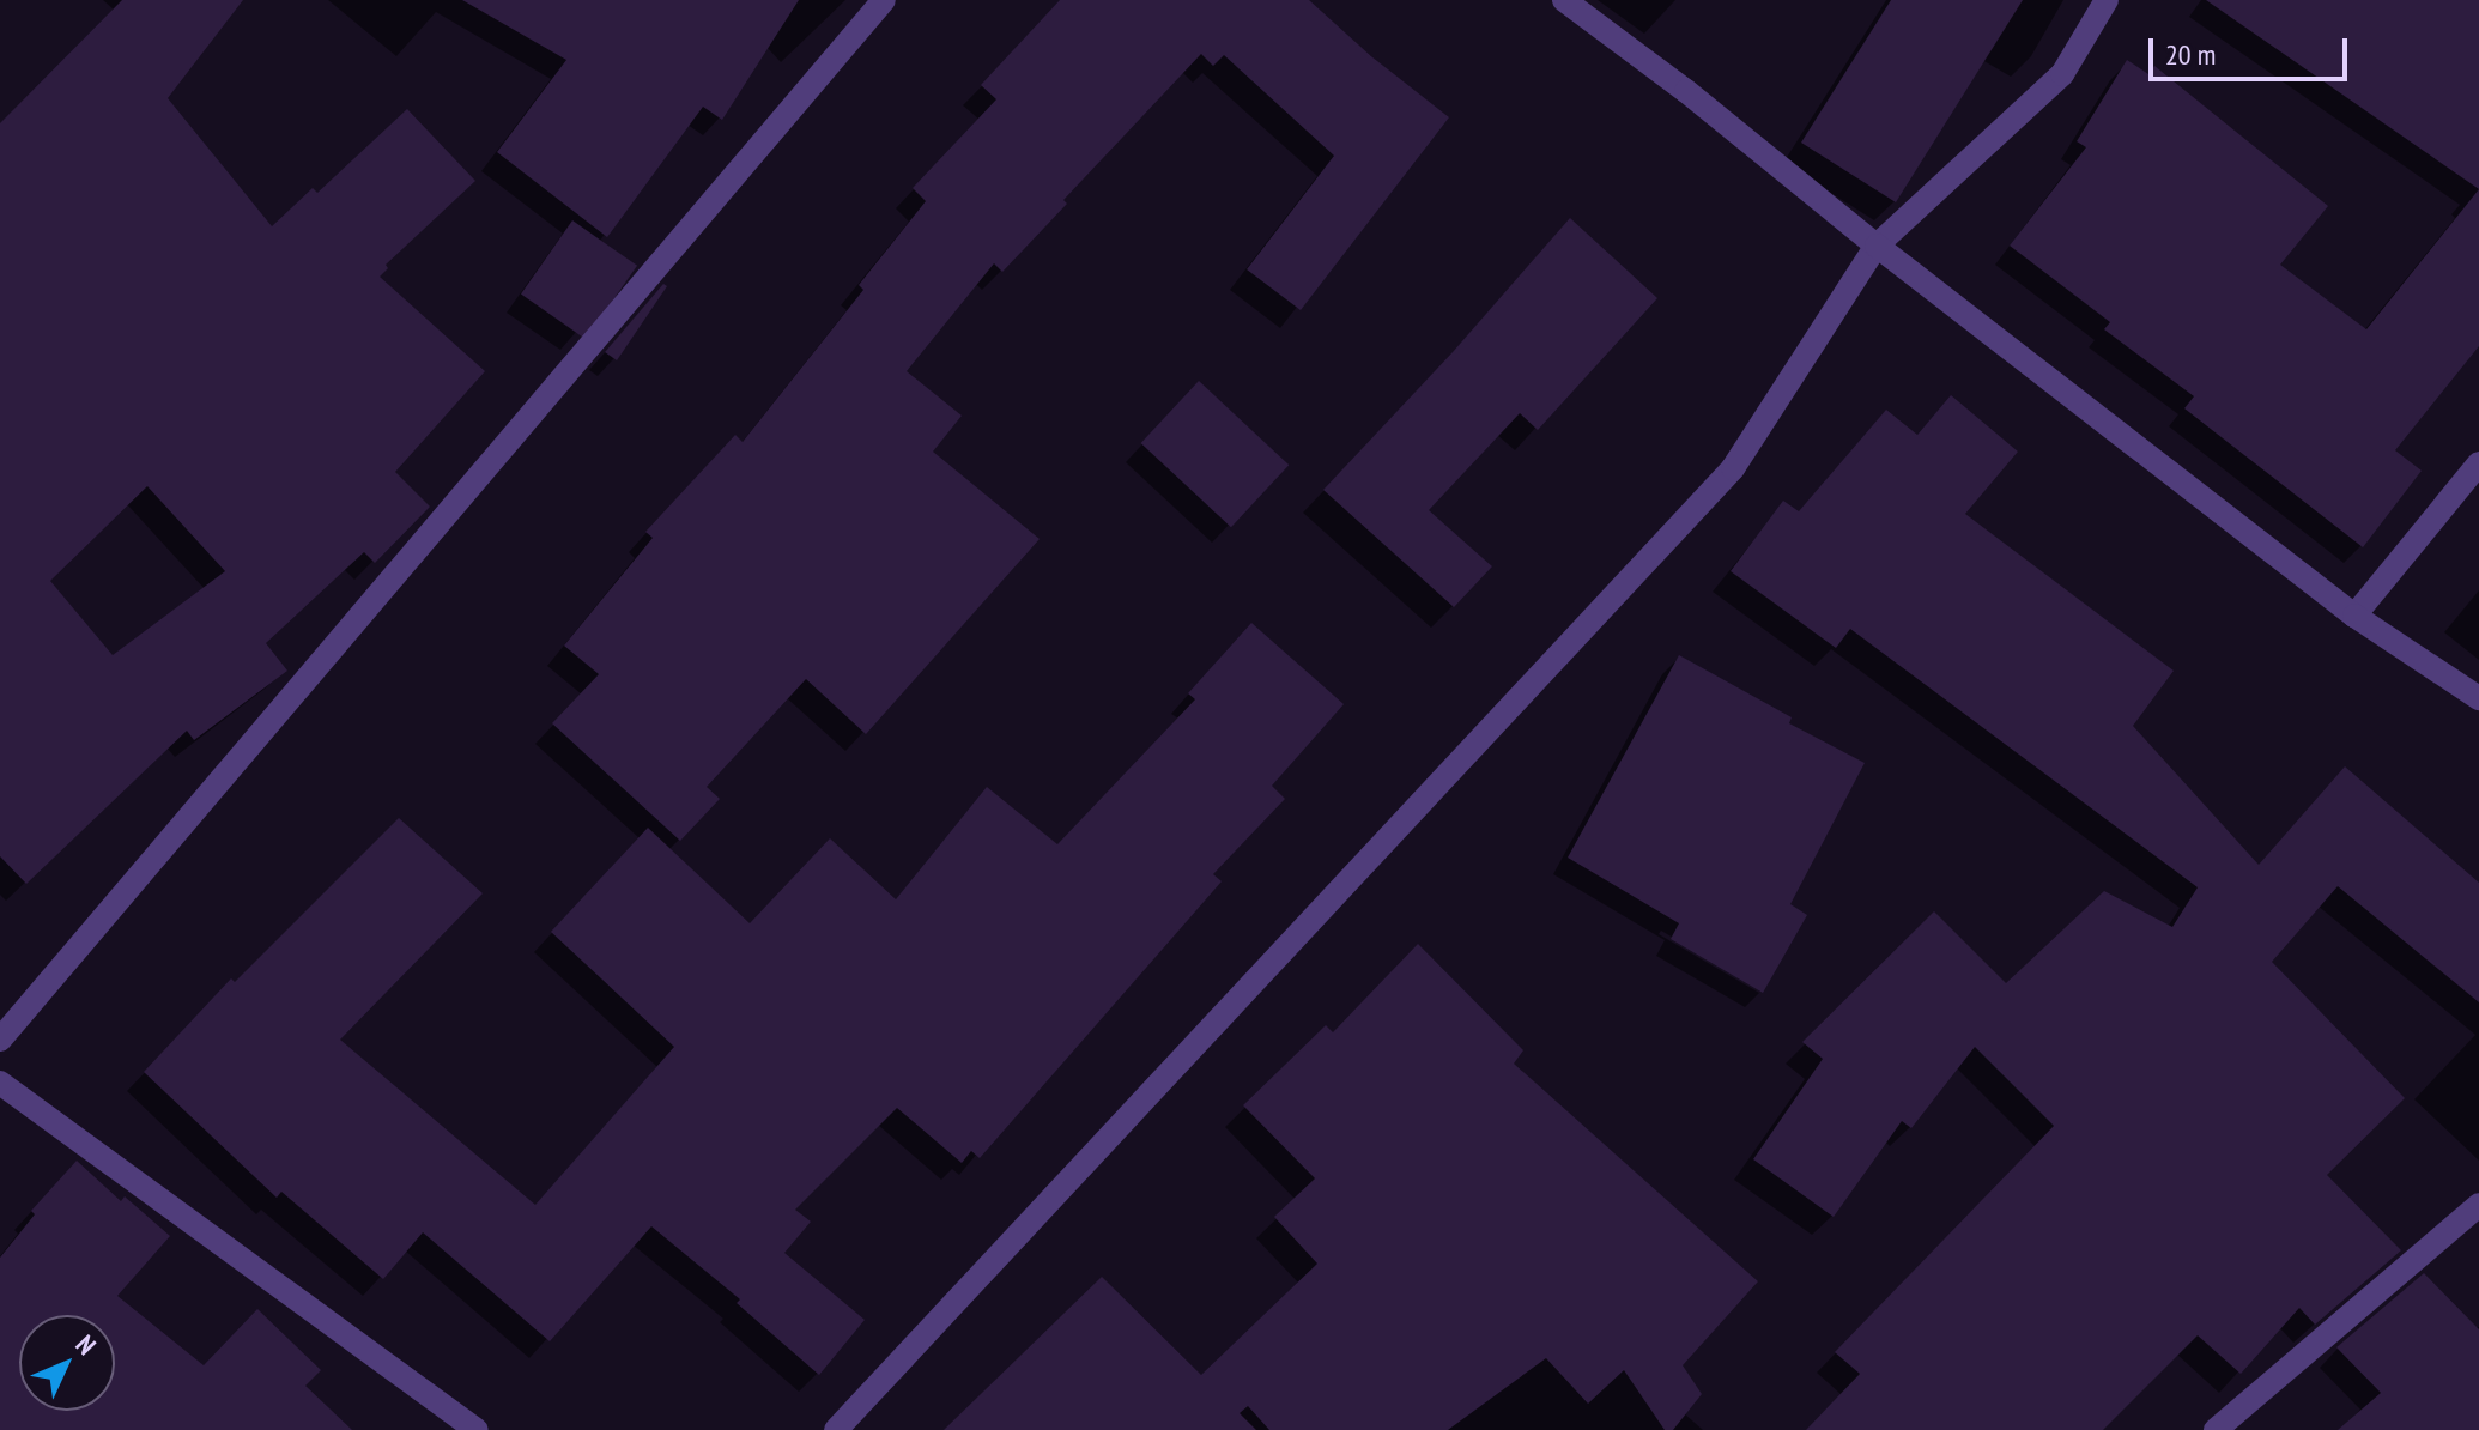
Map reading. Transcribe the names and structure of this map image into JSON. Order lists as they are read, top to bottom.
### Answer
{
  "scale_bar": "20 m",
  "north": "top right"
}
